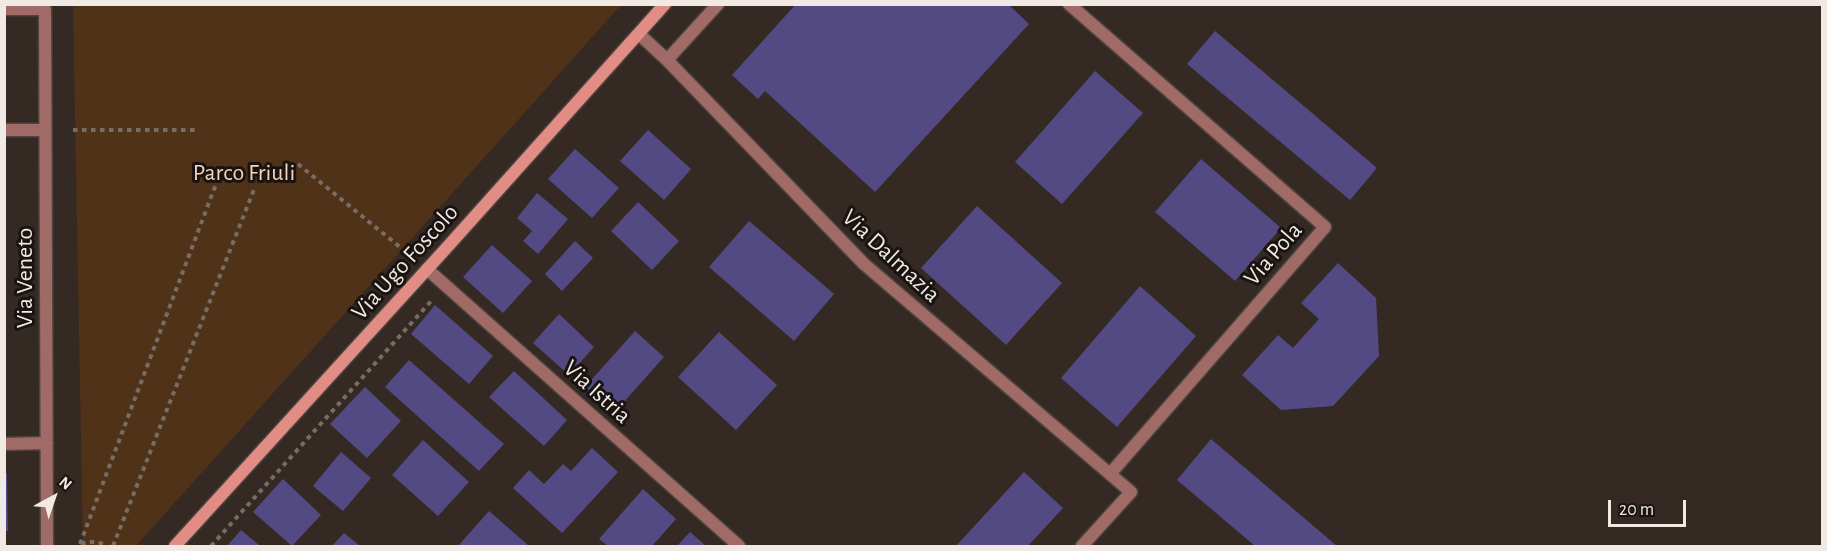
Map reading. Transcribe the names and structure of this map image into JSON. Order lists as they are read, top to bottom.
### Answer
{
  "streets": {
    "street": [
      "Via Pola",
      "Via Dalmazia",
      "Via Ugo Foscolo",
      "Via Veneto",
      "Via Istria"
    ]
  },
  "crossings": [
    ["Via Pola", "Via Dalmazia"],
    ["Via Dalmazia", "Via Ugo Foscolo"],
    ["Via Ugo Foscolo", "Via Istria"]
  ],
  "parks": ["Parco Friuli"],
  "scale_bar": "20 m",
  "north": "top right"
}
